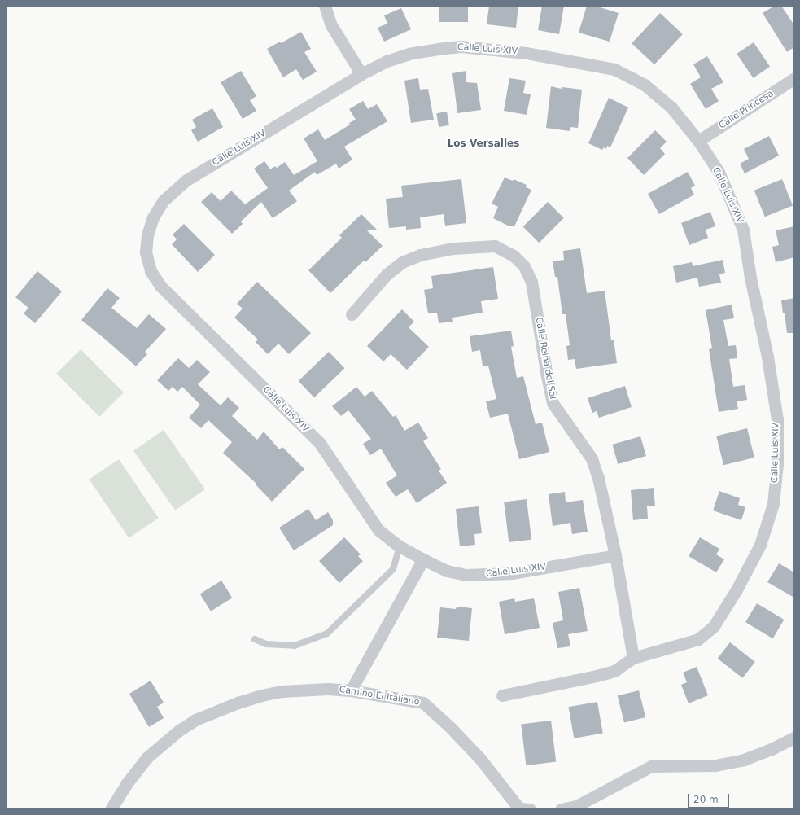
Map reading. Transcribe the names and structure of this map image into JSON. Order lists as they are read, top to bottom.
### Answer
{
  "streets": {
    "street": [
      "Calle Luis XIV",
      "Calle Princesa",
      "Calle Reina del Sol",
      "Camino El Italiano"
    ]
  },
  "crossings": [
    ["Calle Luis XIV", "Calle Princesa"],
    ["Calle Luis XIV", "Calle Reina del Sol"]
  ],
  "districts": ["Los Versalles"],
  "scale_bar": "20 m"
}
